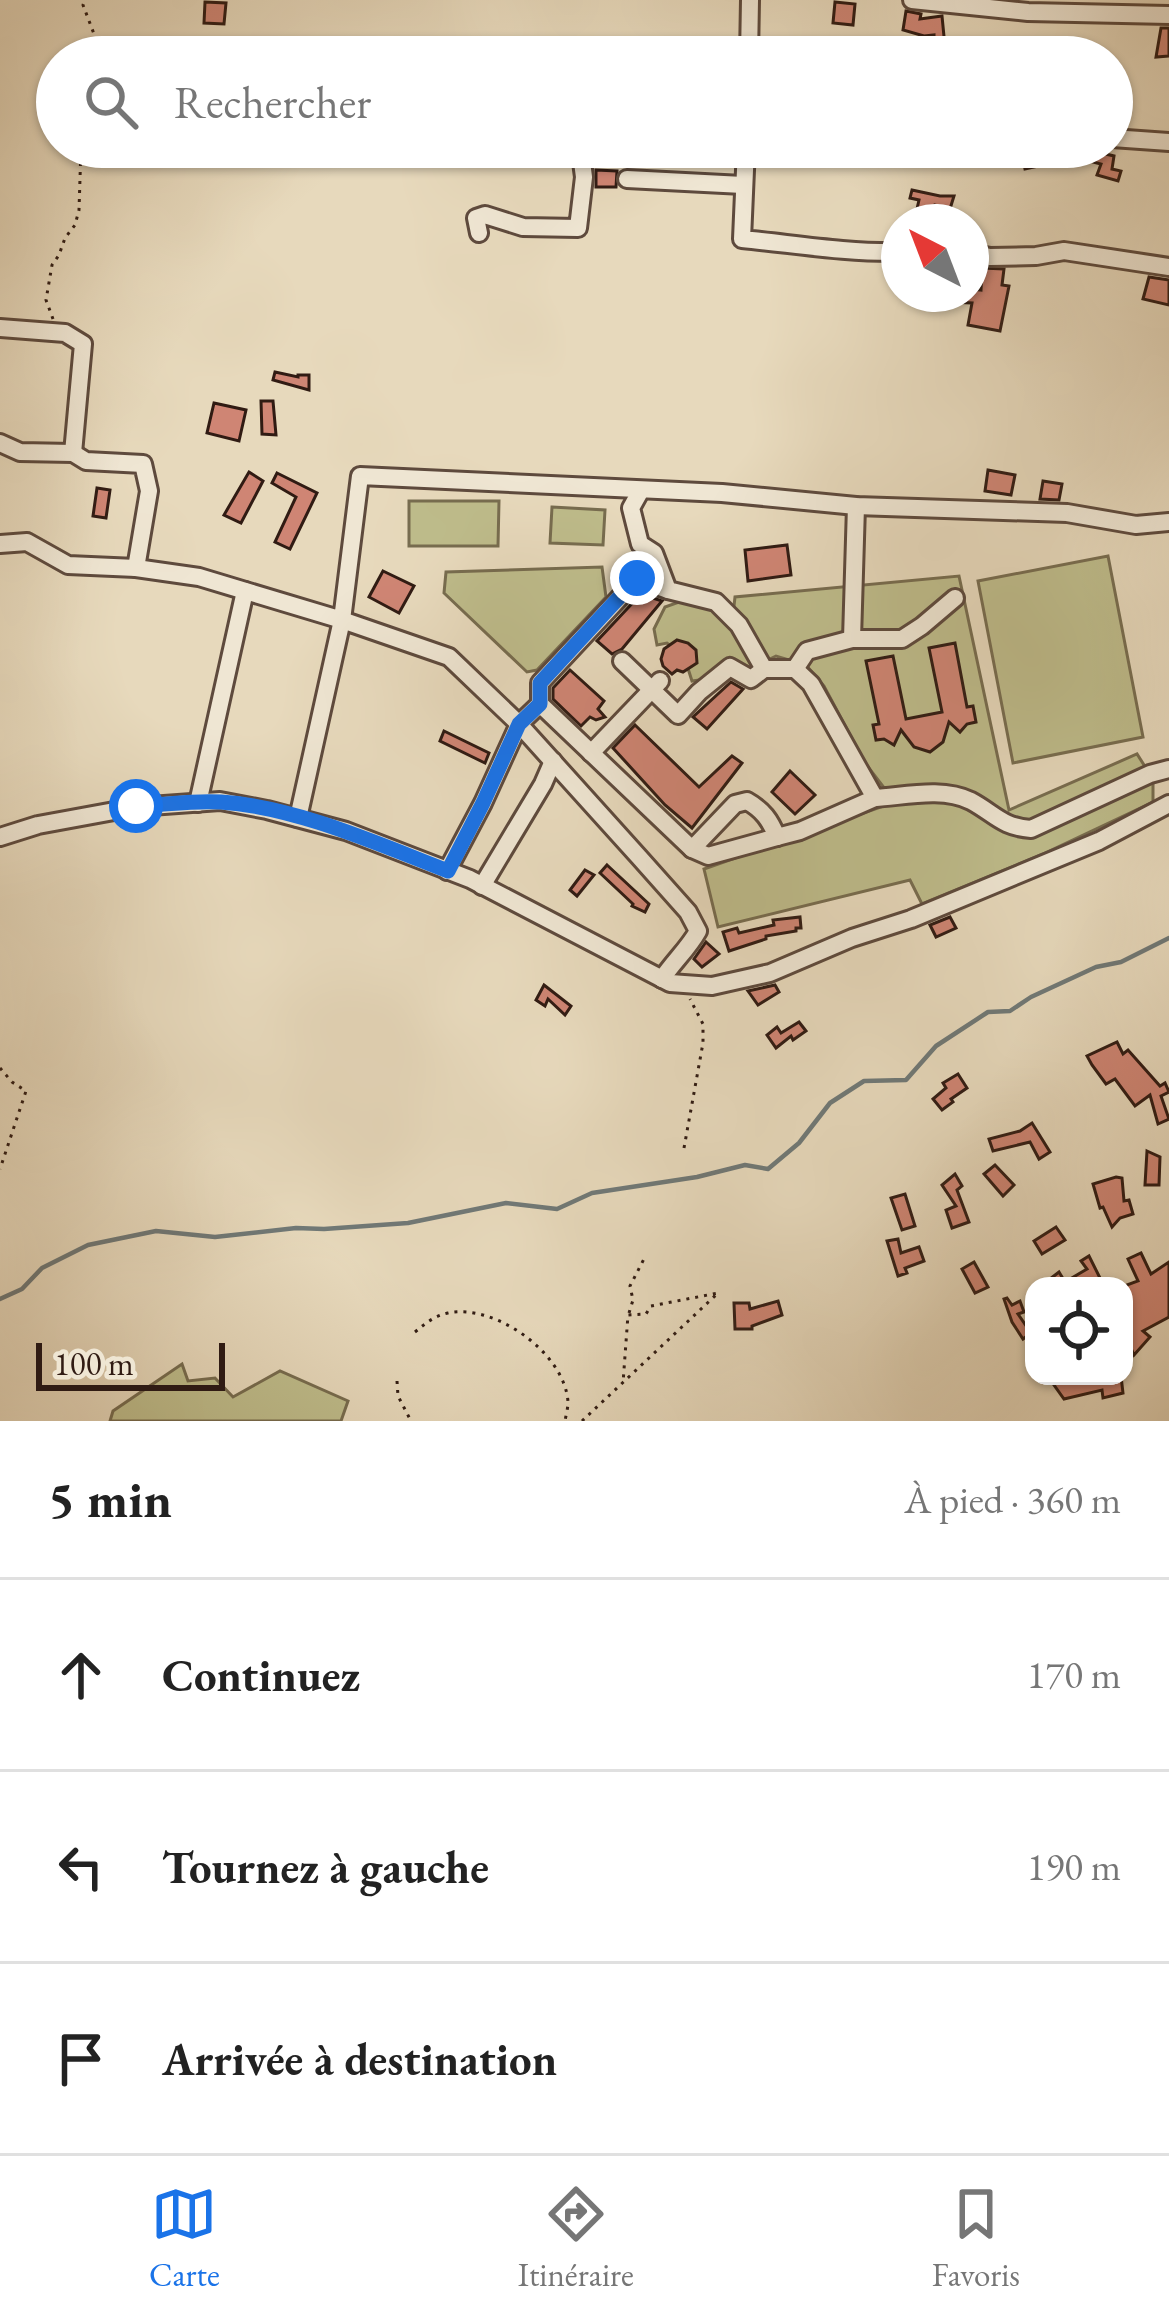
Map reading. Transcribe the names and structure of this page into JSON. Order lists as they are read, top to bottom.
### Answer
{
  "scale_bar": "100 m",
  "north": "top left",
  "page": {
    "search": "Rechercher",
    "scale": "100 m",
    "heading": ["5 min", "À pied · 360 m"],
    "list": [
      ["Continuez", "170 m"],
      ["Tournez à gauche", "190 m"],
      "Arrivée à destination"
    ],
    "nav": ["Carte", "Itinéraire", "Favoris"]
  }
}
